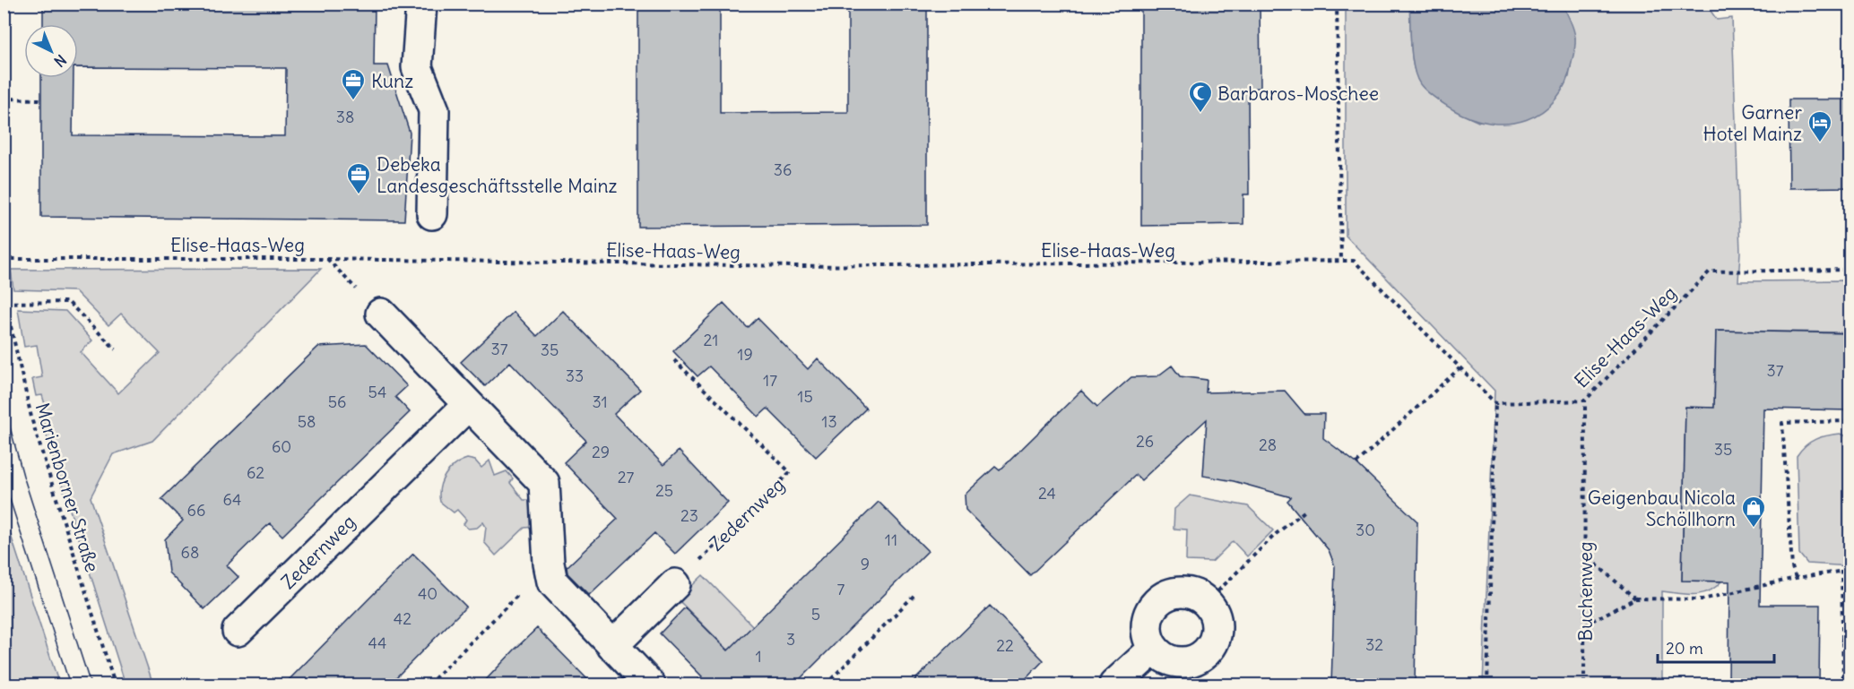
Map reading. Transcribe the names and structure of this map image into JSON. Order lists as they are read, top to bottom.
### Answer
{
  "streets": {
    "street": ["Zedernweg"],
    "path": ["Elise-Haas-Weg", "Marienborner Straße", "Buchenweg"]
  },
  "crossings": [
    ["Elise-Haas-Weg", "Buchenweg"]
  ],
  "places": {
    "office": ["Kunz", "Debeka Landesgeschäftsstelle Mainz"],
    "mosque": ["Barbaros-Moschee"],
    "hotel": ["Garner Hotel Mainz"],
    "shop": ["Geigenbau Nicola Schöllhorn"]
  },
  "house_numbers": [
    "38",
    "36",
    "21",
    "37",
    "35",
    "19",
    "37",
    "33",
    "17",
    "54",
    "15",
    "56",
    "31",
    "58",
    "13",
    "26",
    "28",
    "60",
    "35",
    "29",
    "62",
    "27",
    "25",
    "24",
    "64",
    "66",
    "23",
    "30",
    "11",
    "68",
    "9",
    "7",
    "40",
    "5",
    "42",
    "3",
    "44",
    "32",
    "22",
    "1"
  ],
  "scale_bar": "20 m",
  "north": "bottom right"
}
